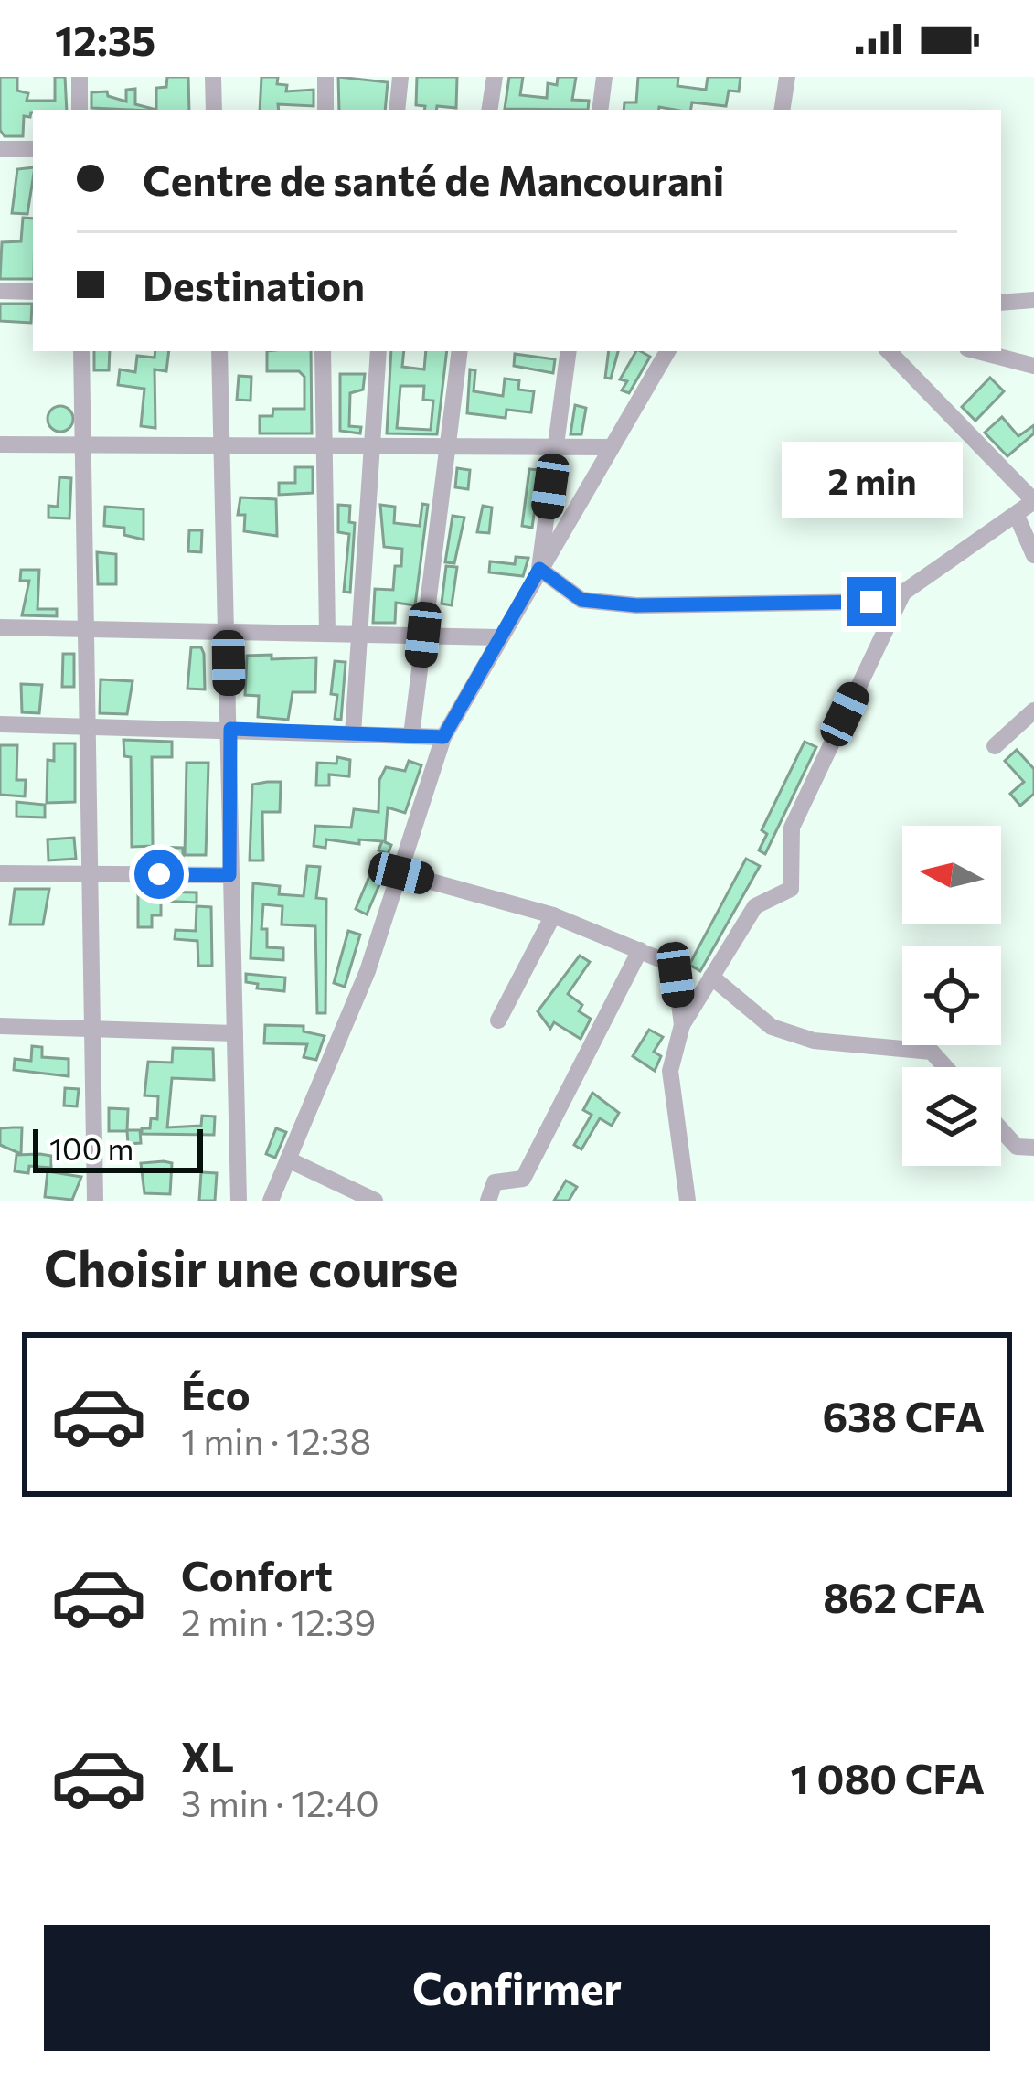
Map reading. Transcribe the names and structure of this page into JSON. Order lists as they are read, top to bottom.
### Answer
{
  "scale_bar": "100 m",
  "north": "left",
  "page": {
    "status": "12:35",
    "banner": ["Centre de santé de Mancourani", "Destination"],
    "bubble": "2 min",
    "scale": "100 m",
    "heading": "Choisir une course",
    "list": [
      {
        "name": "Éco",
        "note": "1 min · 12:38",
        "value": "638 CFA"
      },
      {
        "name": "Confort",
        "note": "2 min · 12:39",
        "value": "862 CFA"
      },
      {
        "name": "XL",
        "note": "3 min · 12:40",
        "value": "1 080 CFA"
      }
    ],
    "buttons": "Confirmer"
  }
}
